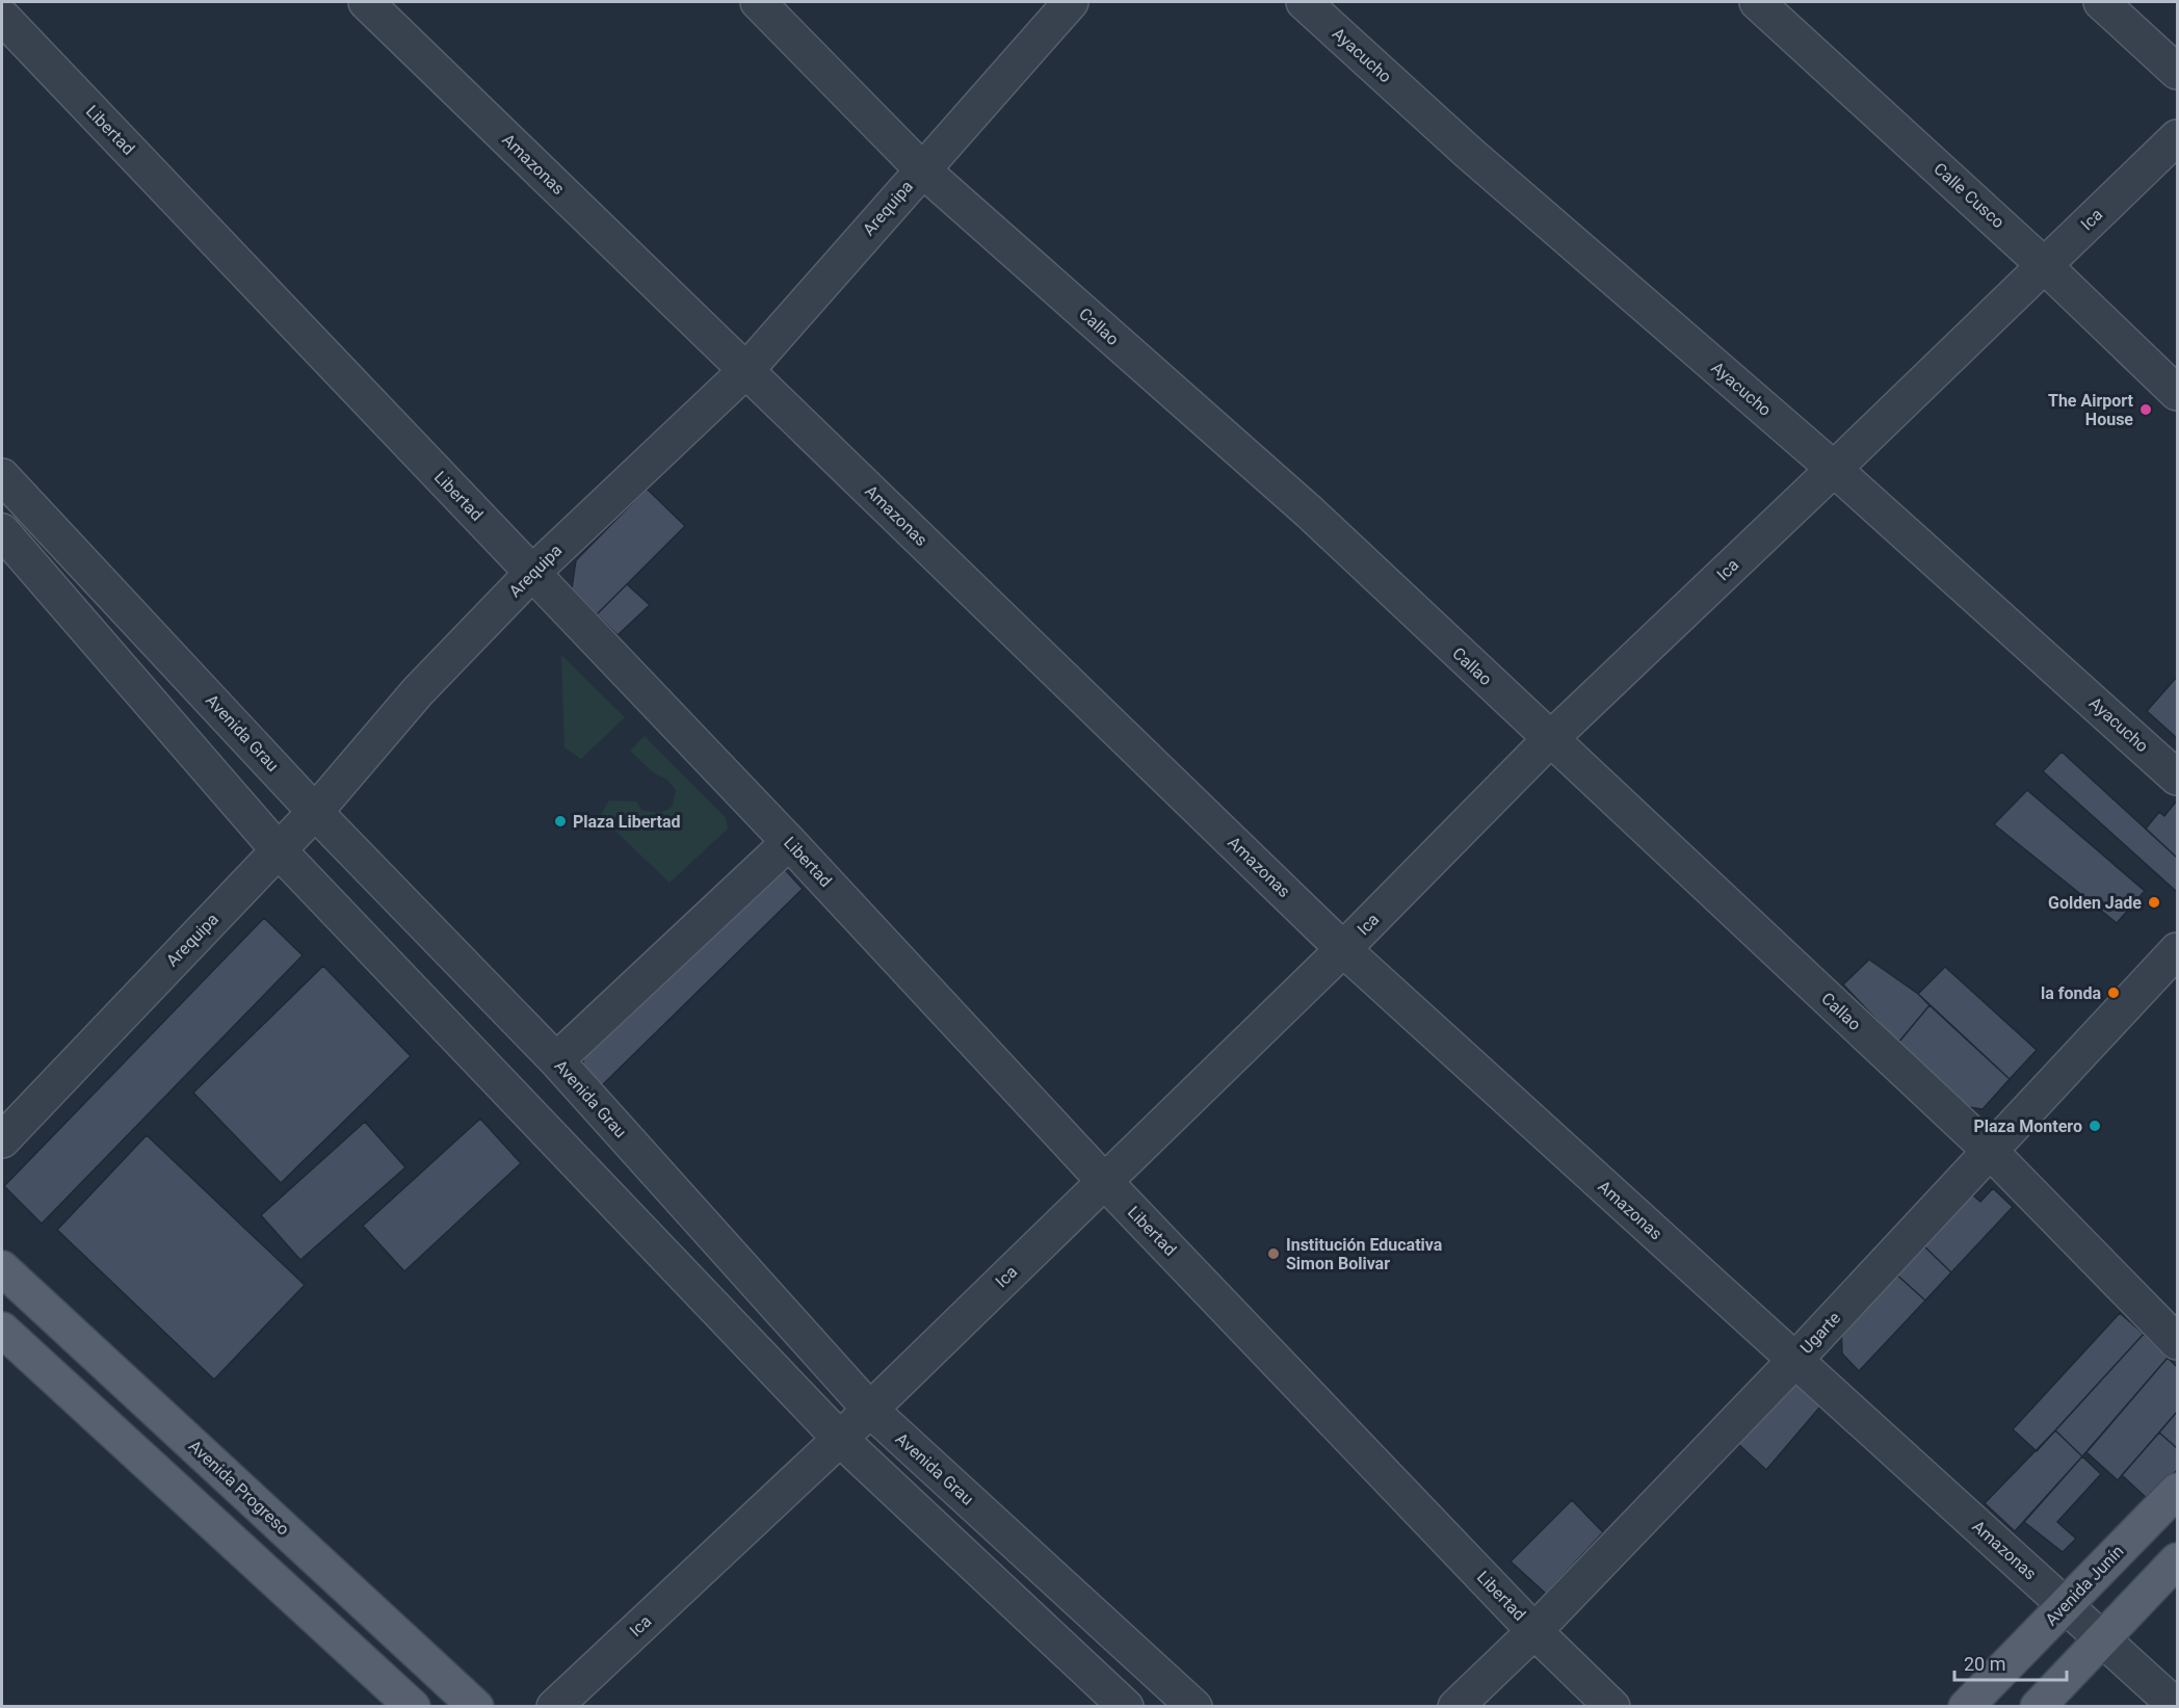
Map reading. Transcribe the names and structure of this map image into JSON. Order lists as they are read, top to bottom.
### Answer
{
  "streets": {
    "main road": ["Avenida Progreso", "Avenida Junín"],
    "street": [
      "Ayacucho",
      "Libertad",
      "Amazonas",
      "Calle Cusco",
      "Arequipa",
      "Ica",
      "Callao",
      "Avenida Grau",
      "Ugarte"
    ]
  },
  "crossings": [
    ["Ayacucho", "Ica"],
    ["Libertad", "Arequipa"],
    ["Libertad", "Ica"],
    ["Libertad", "Ugarte"],
    ["Amazonas", "Arequipa"],
    ["Amazonas", "Ica"],
    ["Amazonas", "Ugarte"],
    ["Amazonas", "Avenida Junín"],
    ["Calle Cusco", "Ica"],
    ["Arequipa", "Callao"],
    ["Arequipa", "Avenida Grau"],
    ["Ica", "Callao"],
    ["Ica", "Avenida Grau"],
    ["Callao", "Ugarte"]
  ],
  "places": [
    "The Airport House",
    "Plaza Libertad",
    "Golden Jade",
    "la fonda",
    "Plaza Montero",
    "Institución Educativa Simon Bolivar"
  ],
  "scale_bar": "20 m"
}
